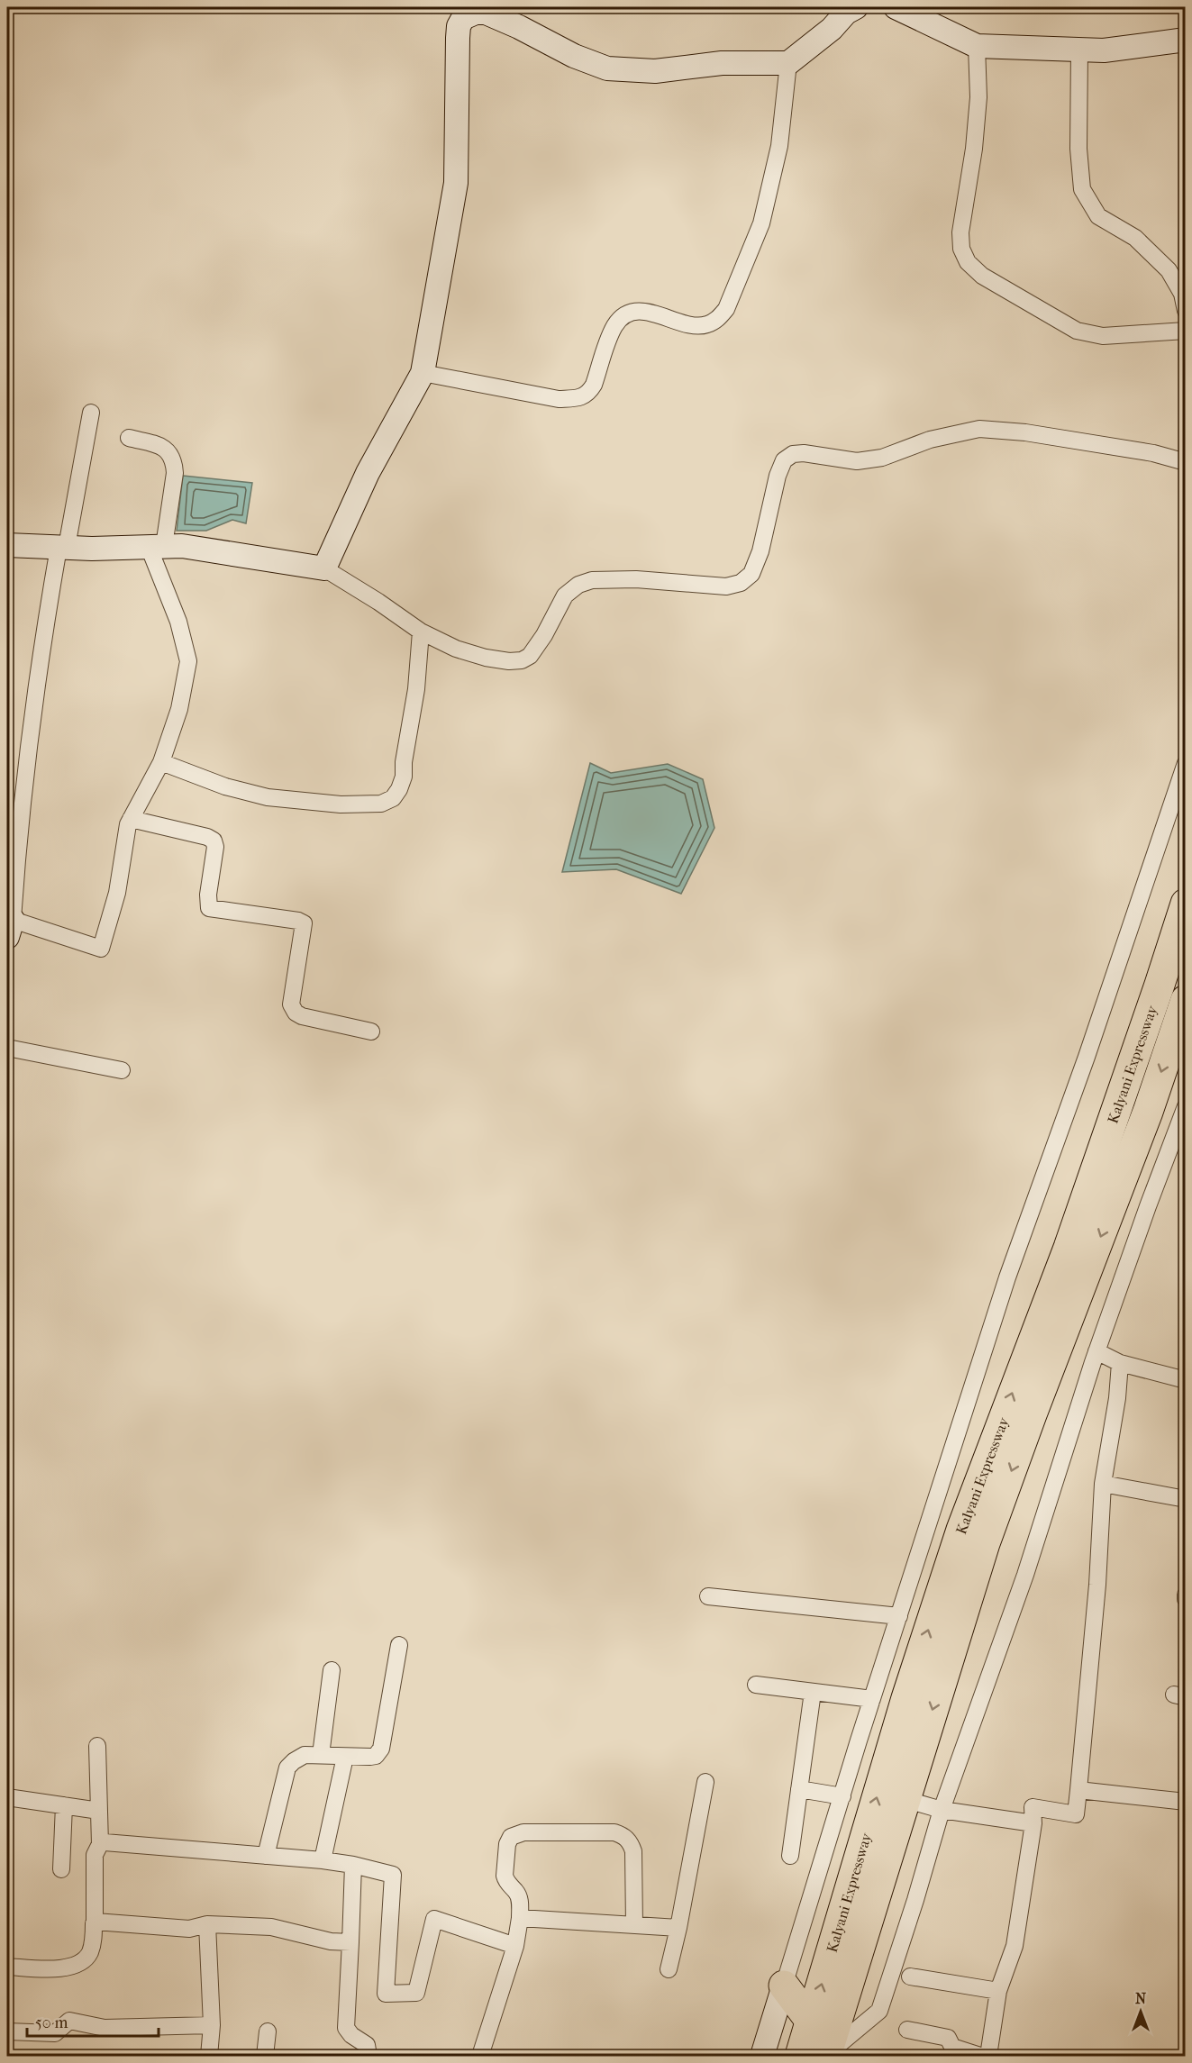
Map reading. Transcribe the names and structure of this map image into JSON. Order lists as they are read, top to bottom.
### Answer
{
  "streets": {
    "highway": ["Kalyani Expressway"]
  },
  "scale_bar": "50 m",
  "north": "top"
}
